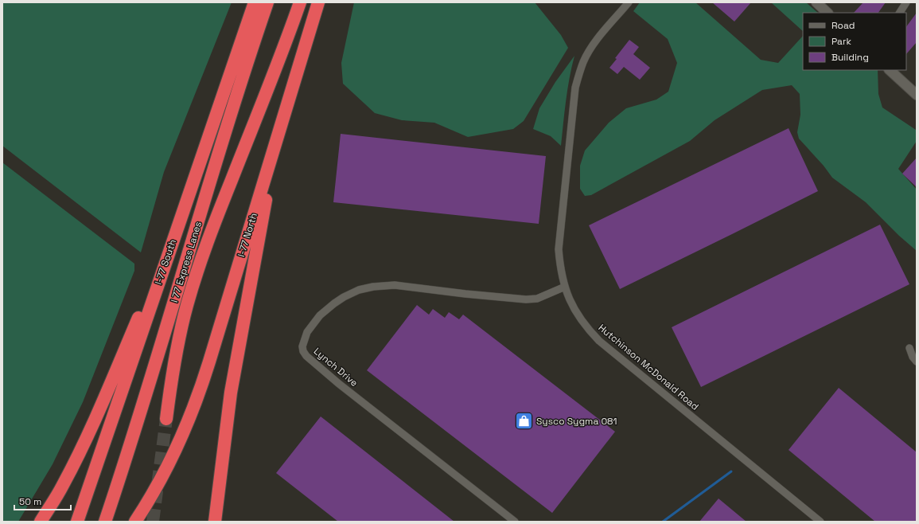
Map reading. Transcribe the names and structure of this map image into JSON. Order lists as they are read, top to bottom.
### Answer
{
  "streets": {
    "highway": ["I-77 North", "I-77 South", "I 77 Express Lanes"],
    "street": ["Lynch Drive", "Hutchinson McDonald Road"]
  },
  "crossings": [
    ["Lynch Drive", "Hutchinson McDonald Road"]
  ],
  "places": {
    "shop": ["Sysco Sygma 081"]
  },
  "legend": ["Road", "Park", "Building"],
  "scale_bar": "50 m"
}
